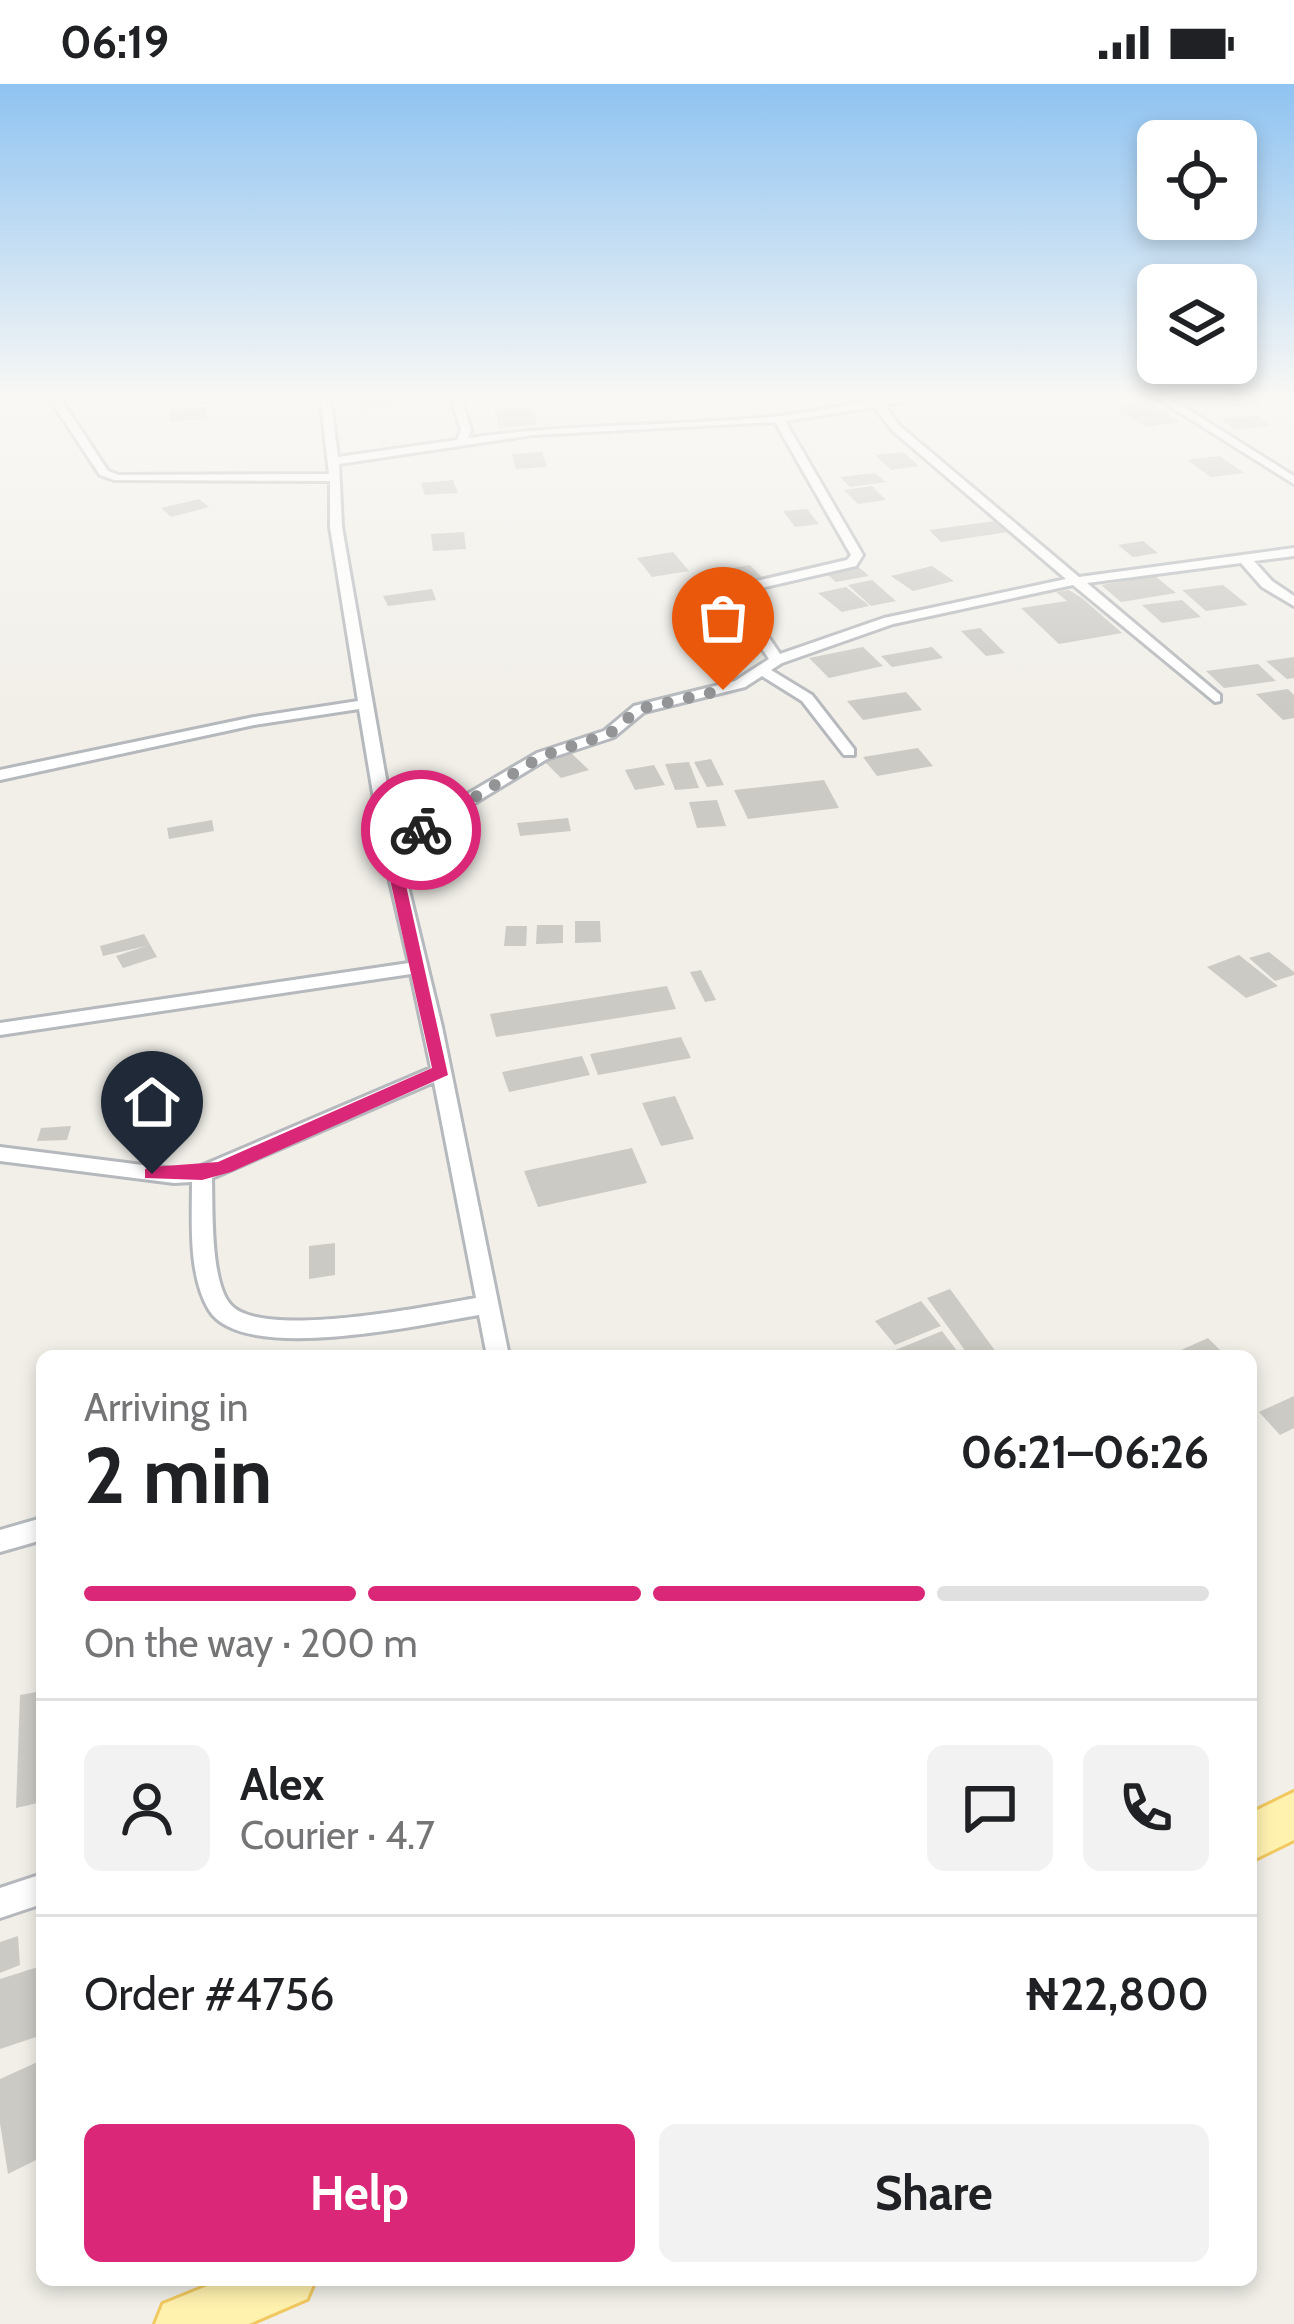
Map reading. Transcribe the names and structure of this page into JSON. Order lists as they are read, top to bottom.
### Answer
{
  "page": {
    "status": "06:19",
    "heading": ["2 min", "Arriving in", "06:21–06:26"],
    "panel": [
      "Alex",
      "Courier · 4.7",
      "Order #4756",
      "₦22,800"
    ],
    "bar": "On the way · 200 m",
    "buttons": ["Help", "Share"]
  }
}
